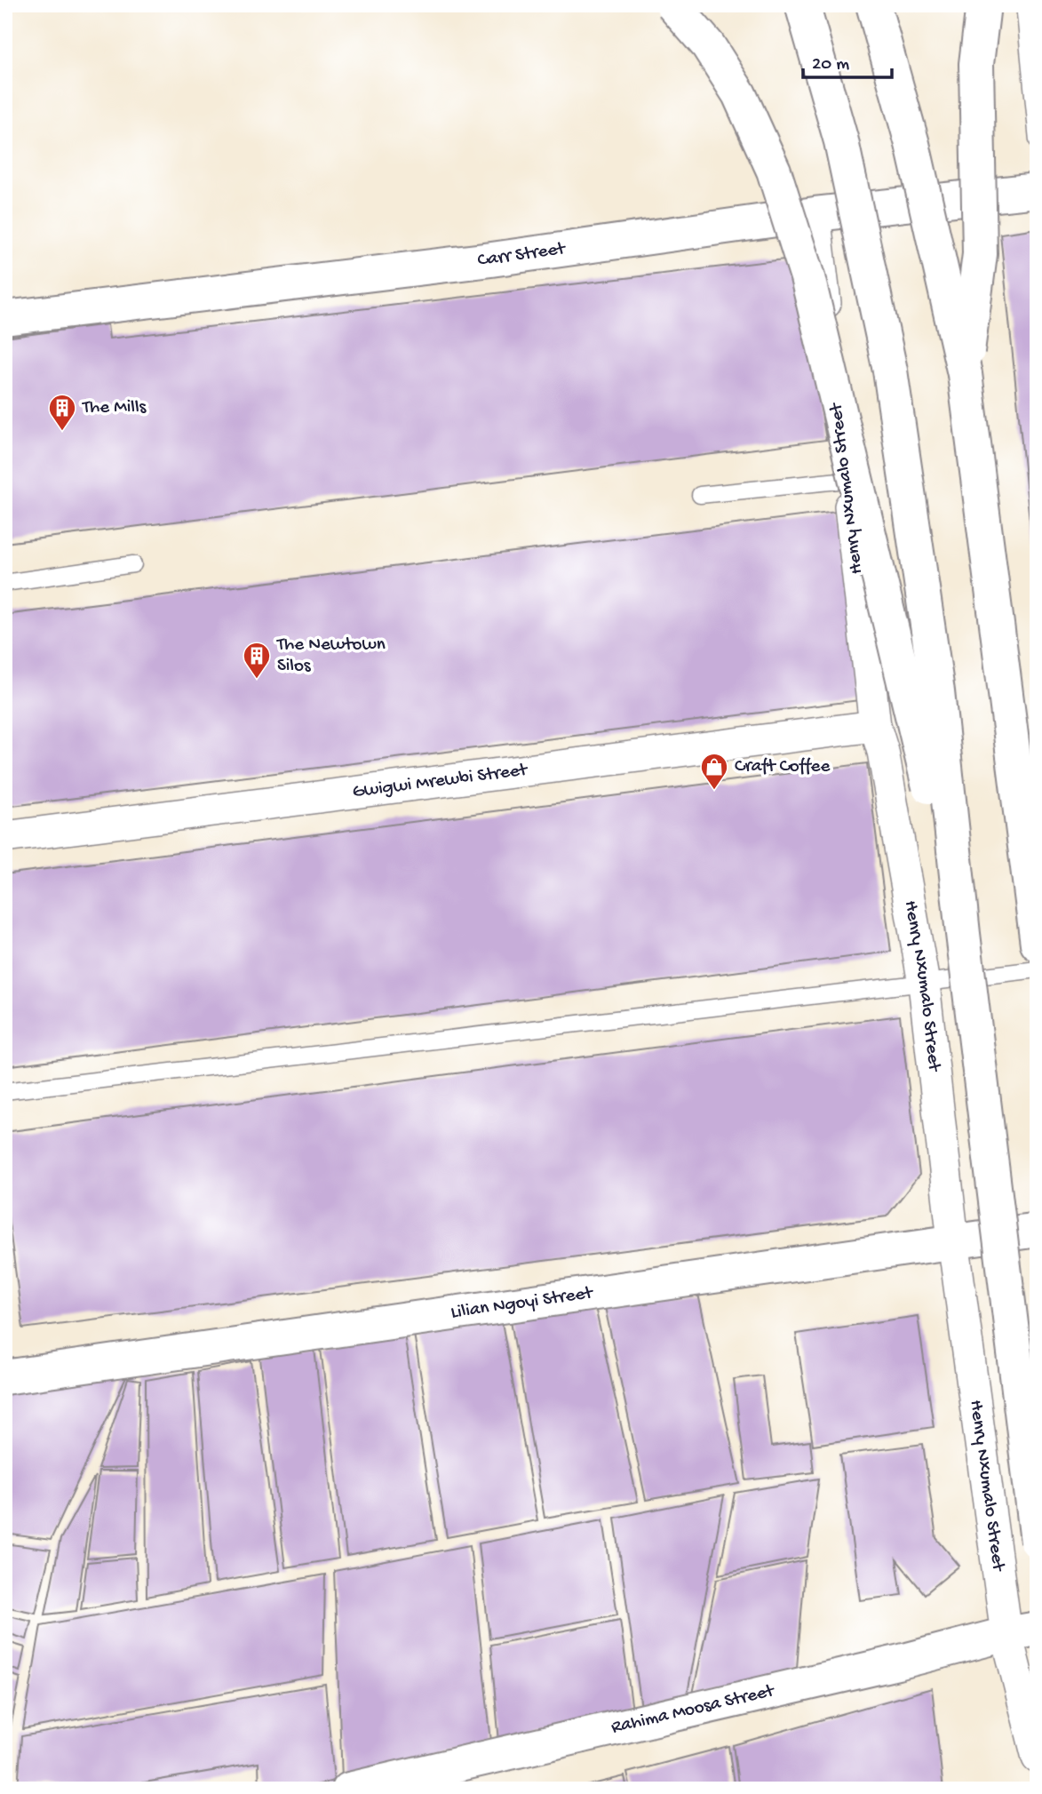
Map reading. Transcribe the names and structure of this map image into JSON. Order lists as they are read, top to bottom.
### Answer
{
  "streets": {
    "main road": ["Carr Street", "Lilian Ngoyi Street", "Rahima Moosa Street"],
    "street": ["Henry Nxumalo Street", "Gwigwi Mrewbi Street"]
  },
  "crossings": [
    ["Carr Street", "Henry Nxumalo Street"],
    ["Henry Nxumalo Street", "Gwigwi Mrewbi Street"],
    ["Henry Nxumalo Street", "Lilian Ngoyi Street"],
    ["Henry Nxumalo Street", "Rahima Moosa Street"]
  ],
  "places": {
    "building": ["The Mills", "The Newtown Silos"],
    "shop": ["Craft Coffee"]
  },
  "scale_bar": "20 m"
}
